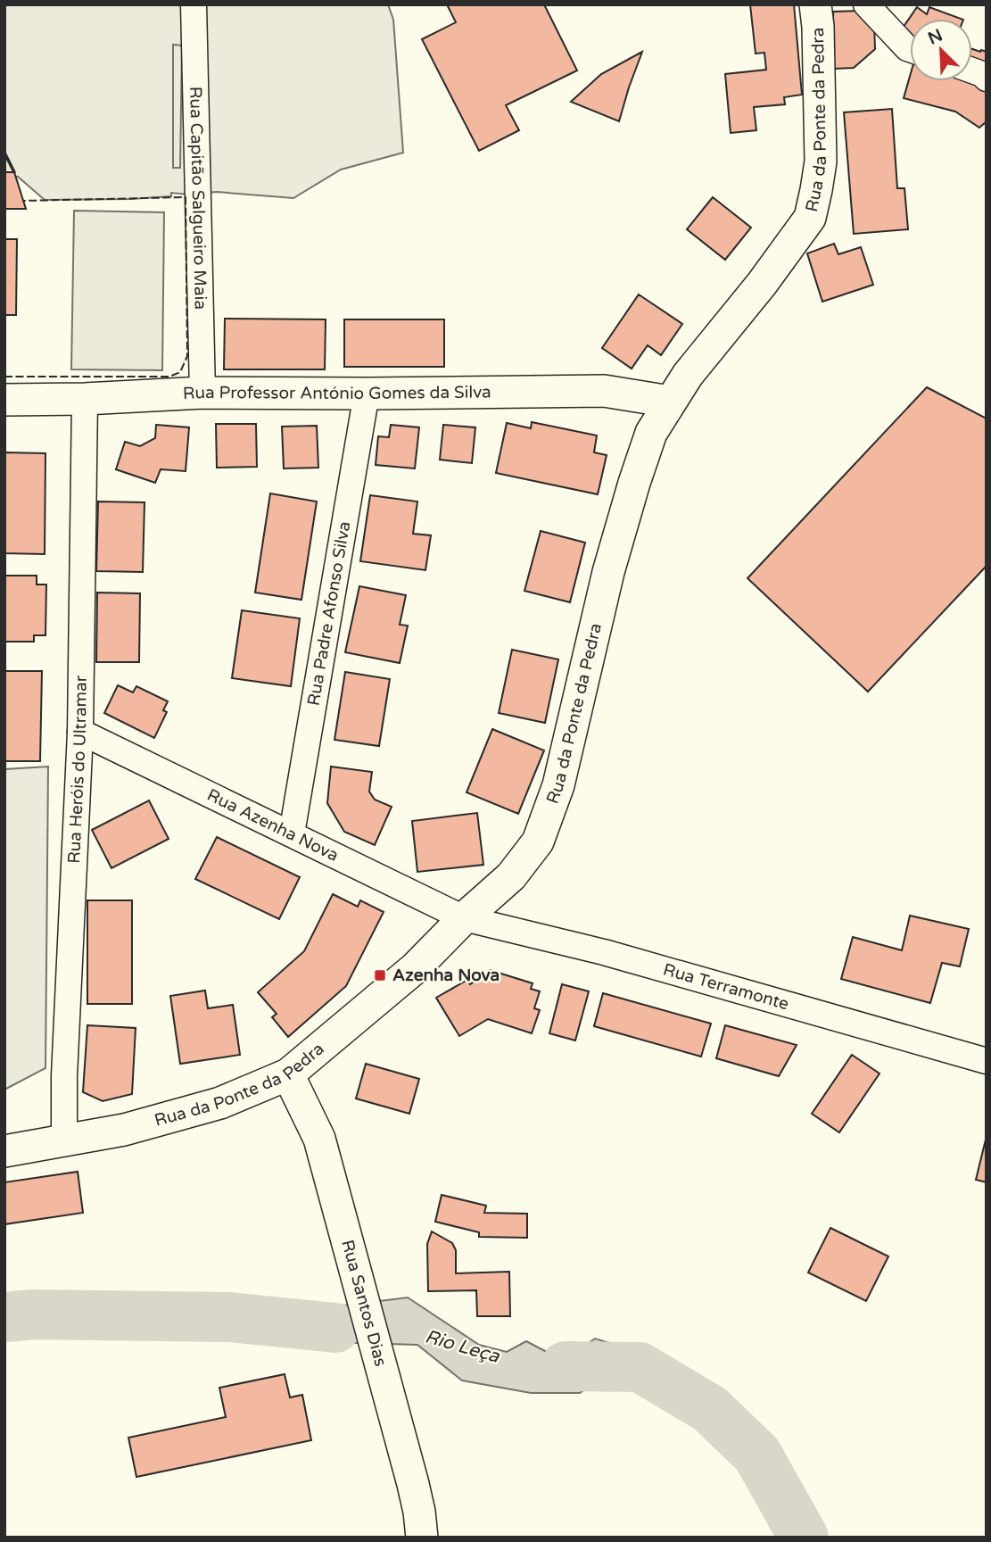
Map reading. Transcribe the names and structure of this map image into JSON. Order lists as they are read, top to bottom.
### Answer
{
  "streets": {
    "street": [
      "Rua da Ponte da Pedra",
      "Rua Capitão Salgueiro Maia",
      "Rua Professor António Gomes da Silva",
      "Rua Padre Afonso Silva",
      "Rua Heróis do Ultramar",
      "Rua Azenha Nova",
      "Rua Terramonte",
      "Rua Santos Dias"
    ]
  },
  "crossings": [
    ["Rua da Ponte da Pedra", "Rua Professor António Gomes da Silva"],
    ["Rua da Ponte da Pedra", "Rua Heróis do Ultramar"],
    ["Rua da Ponte da Pedra", "Rua Azenha Nova"],
    ["Rua da Ponte da Pedra", "Rua Terramonte"],
    ["Rua da Ponte da Pedra", "Rua Santos Dias"],
    ["Rua Capitão Salgueiro Maia", "Rua Professor António Gomes da Silva"],
    ["Rua Professor António Gomes da Silva", "Rua Padre Afonso Silva"],
    ["Rua Professor António Gomes da Silva", "Rua Heróis do Ultramar"],
    ["Rua Padre Afonso Silva", "Rua Azenha Nova"],
    ["Rua Heróis do Ultramar", "Rua Azenha Nova"],
    ["Rua Azenha Nova", "Rua Terramonte"]
  ],
  "water": ["Rio Leça"],
  "places": {
    "transit": ["Azenha Nova"]
  },
  "north": "top left"
}
